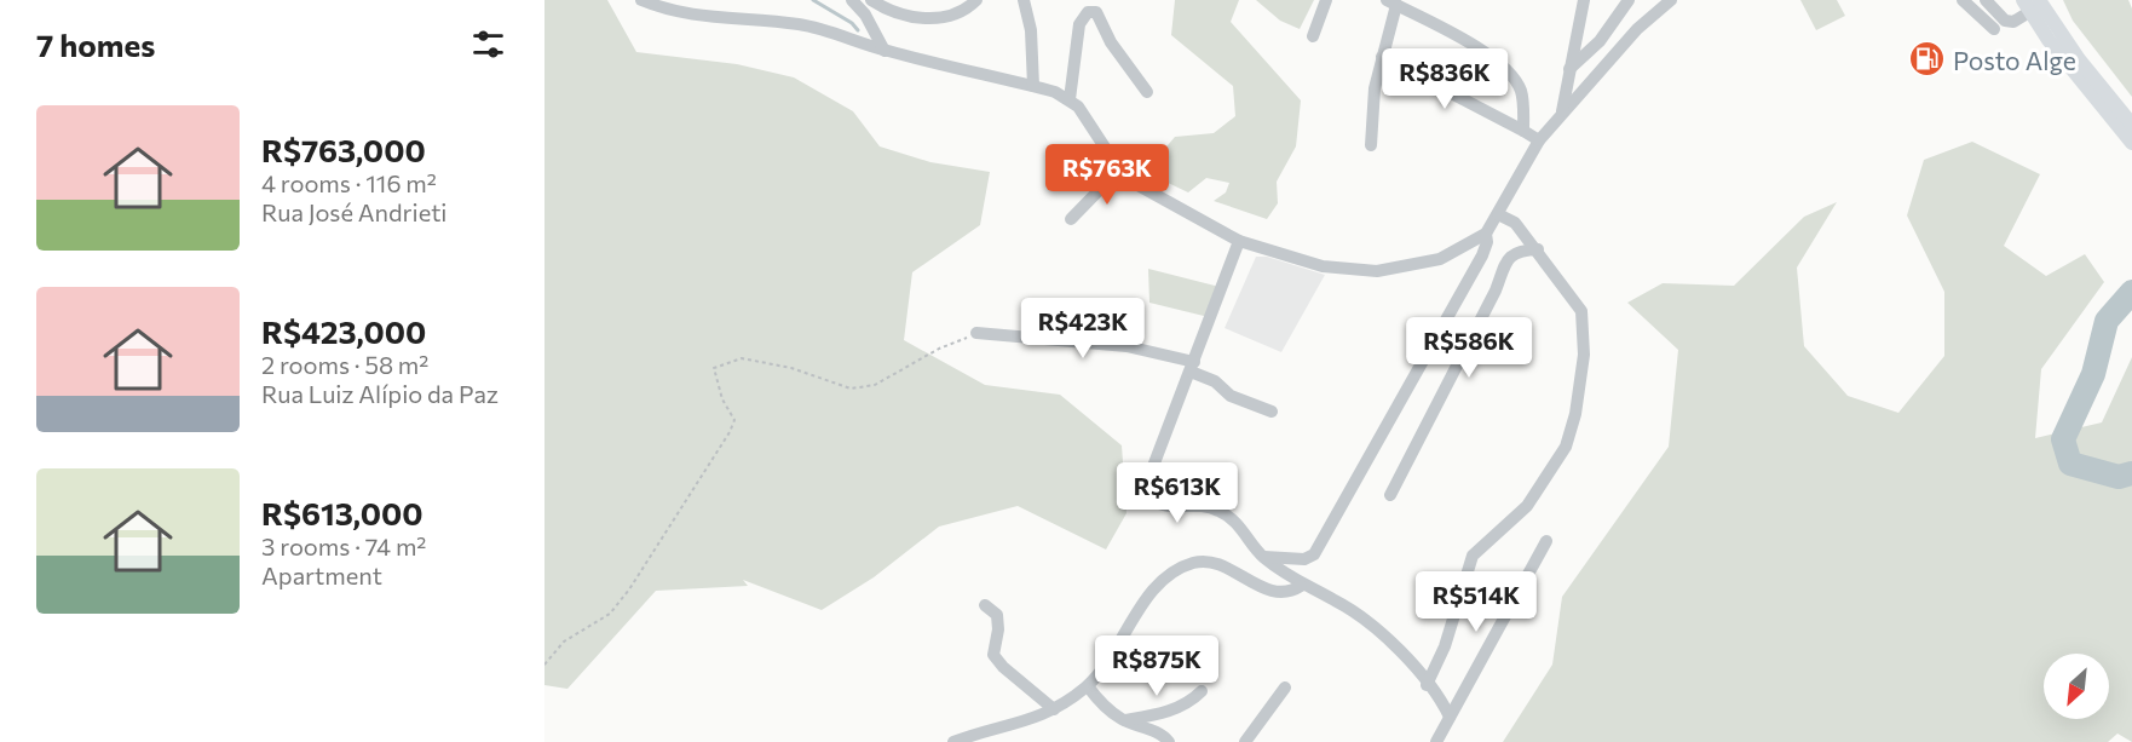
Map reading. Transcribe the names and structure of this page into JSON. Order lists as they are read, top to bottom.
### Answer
{
  "places": {
    "fuel station": ["Posto Alge"]
  },
  "north": "bottom left",
  "page": {
    "heading": "7 homes",
    "price": [
      "R$836K",
      "R$763K",
      "R$423K",
      "R$586K",
      "R$613K",
      "R$514K",
      "R$875K"
    ],
    "list": [
      {
        "name": "R$763,000",
        "note": "4 rooms · 116 m² · Rua José Andrieti"
      },
      {
        "name": "R$423,000",
        "note": "2 rooms · 58 m² · Rua Luiz Alípio da Paz"
      },
      {
        "name": "R$613,000",
        "note": "3 rooms · 74 m² · Apartment"
      }
    ]
  }
}
